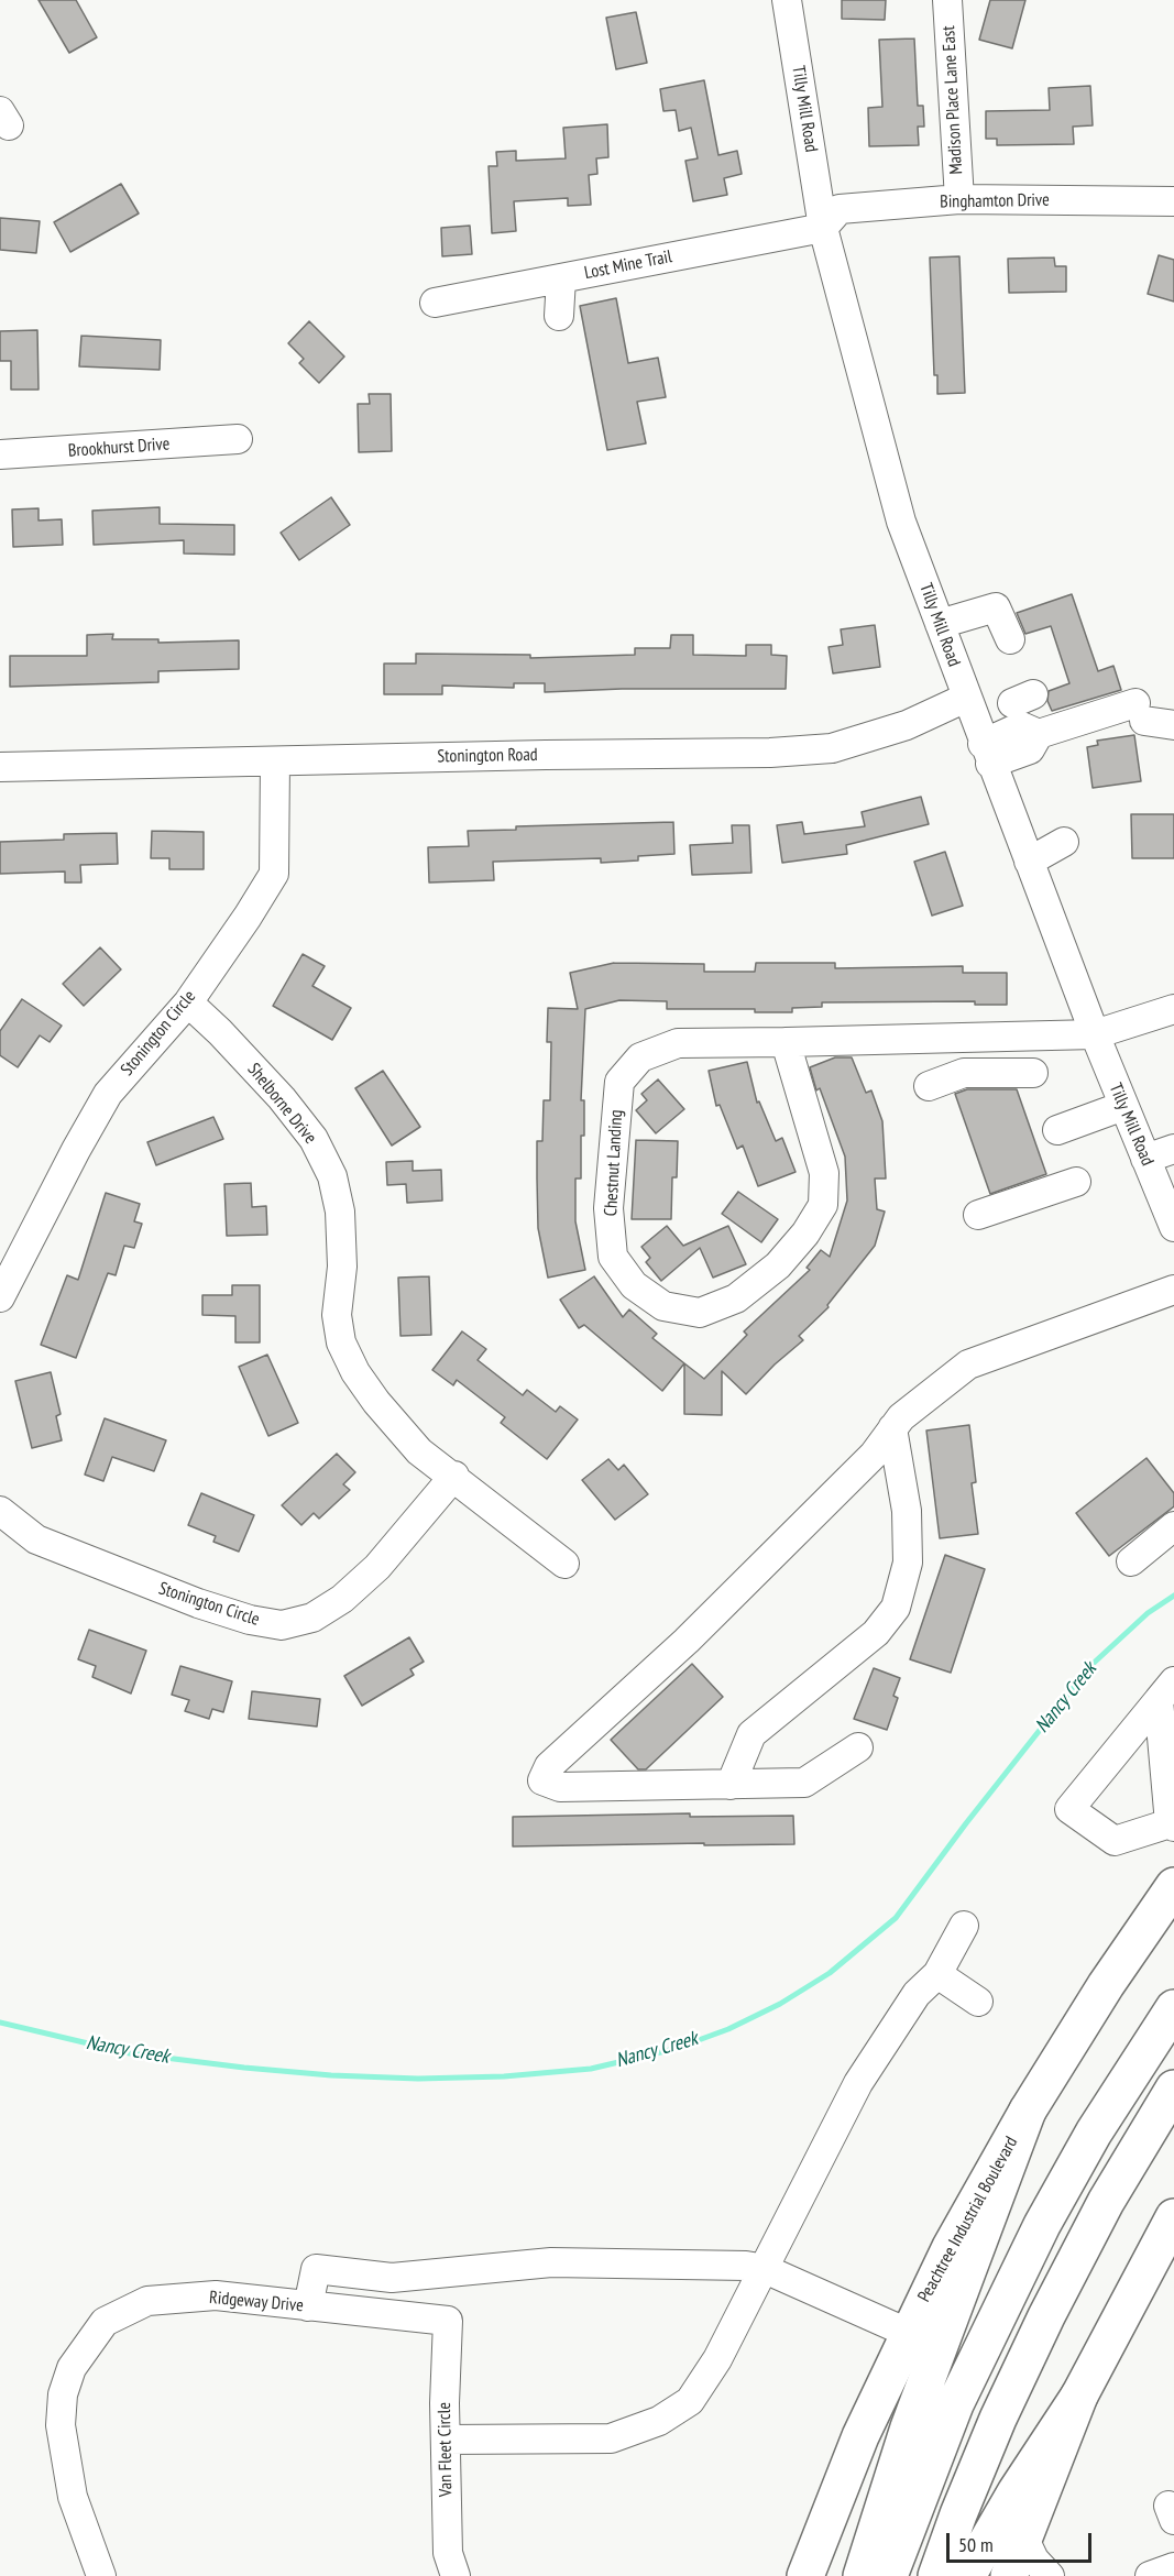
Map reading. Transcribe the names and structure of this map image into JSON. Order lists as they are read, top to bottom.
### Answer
{
  "streets": {
    "main road": ["Peachtree Industrial Boulevard"],
    "street": [
      "Madison Place Lane East",
      "Tilly Mill Road",
      "Binghamton Drive",
      "Lost Mine Trail",
      "Brookhurst Drive",
      "Stonington Road",
      "Stonington Circle",
      "Shelborne Drive",
      "Chestnut Landing",
      "Ridgeway Drive",
      "Van Fleet Circle"
    ]
  },
  "crossings": [
    ["Madison Place Lane East", "Binghamton Drive"],
    ["Tilly Mill Road", "Binghamton Drive"],
    ["Tilly Mill Road", "Lost Mine Trail"],
    ["Tilly Mill Road", "Stonington Road"],
    ["Tilly Mill Road", "Chestnut Landing"],
    ["Binghamton Drive", "Lost Mine Trail"],
    ["Stonington Road", "Stonington Circle"],
    ["Stonington Circle", "Shelborne Drive"],
    ["Ridgeway Drive", "Van Fleet Circle"]
  ],
  "water": ["Nancy Creek"],
  "scale_bar": "50 m"
}
